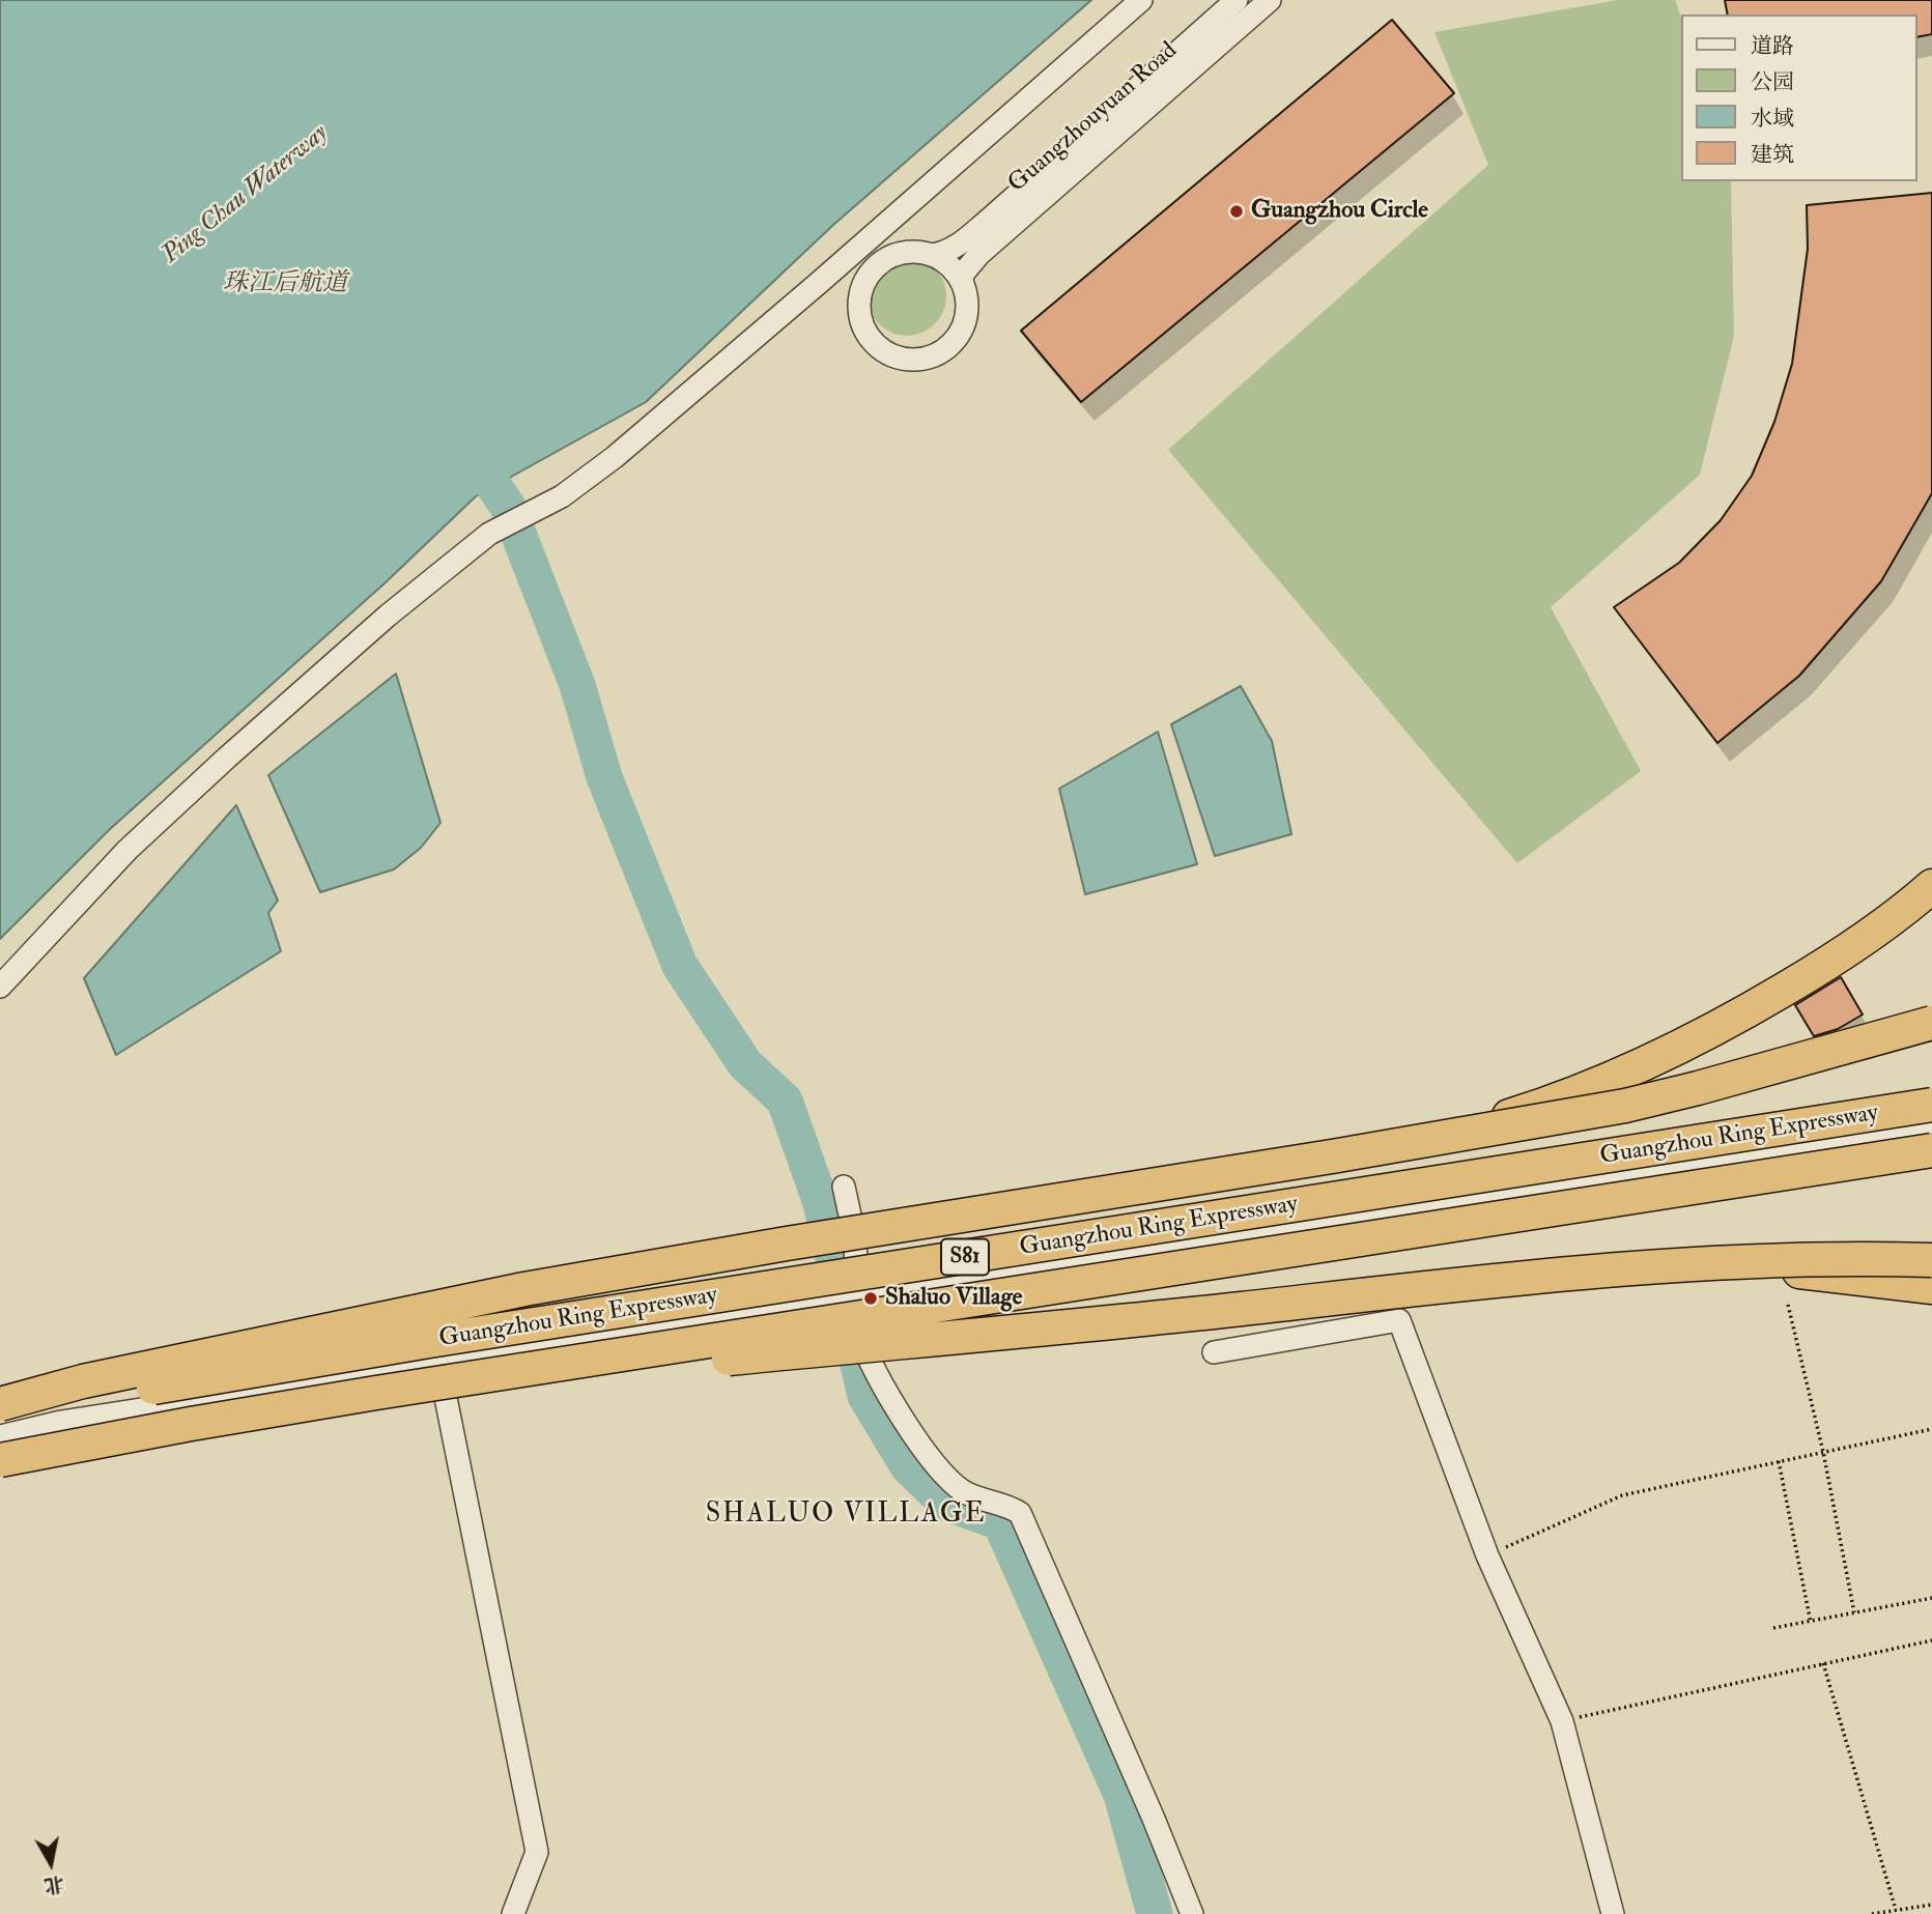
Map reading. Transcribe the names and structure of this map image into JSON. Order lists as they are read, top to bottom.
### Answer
{
  "streets": {
    "highway": ["Guangzhou Ring Expressway", "S81"],
    "street": ["Guangzhouyuan Road"]
  },
  "districts": ["SHALUO VILLAGE"],
  "water": ["Ping Chau Waterway", "珠江后航道"],
  "places": ["Guangzhou Circle", "Shaluo Village"],
  "legend": [
    "道路",
    "公园",
    "水域",
    "建筑"
  ],
  "north": "bottom"
}
